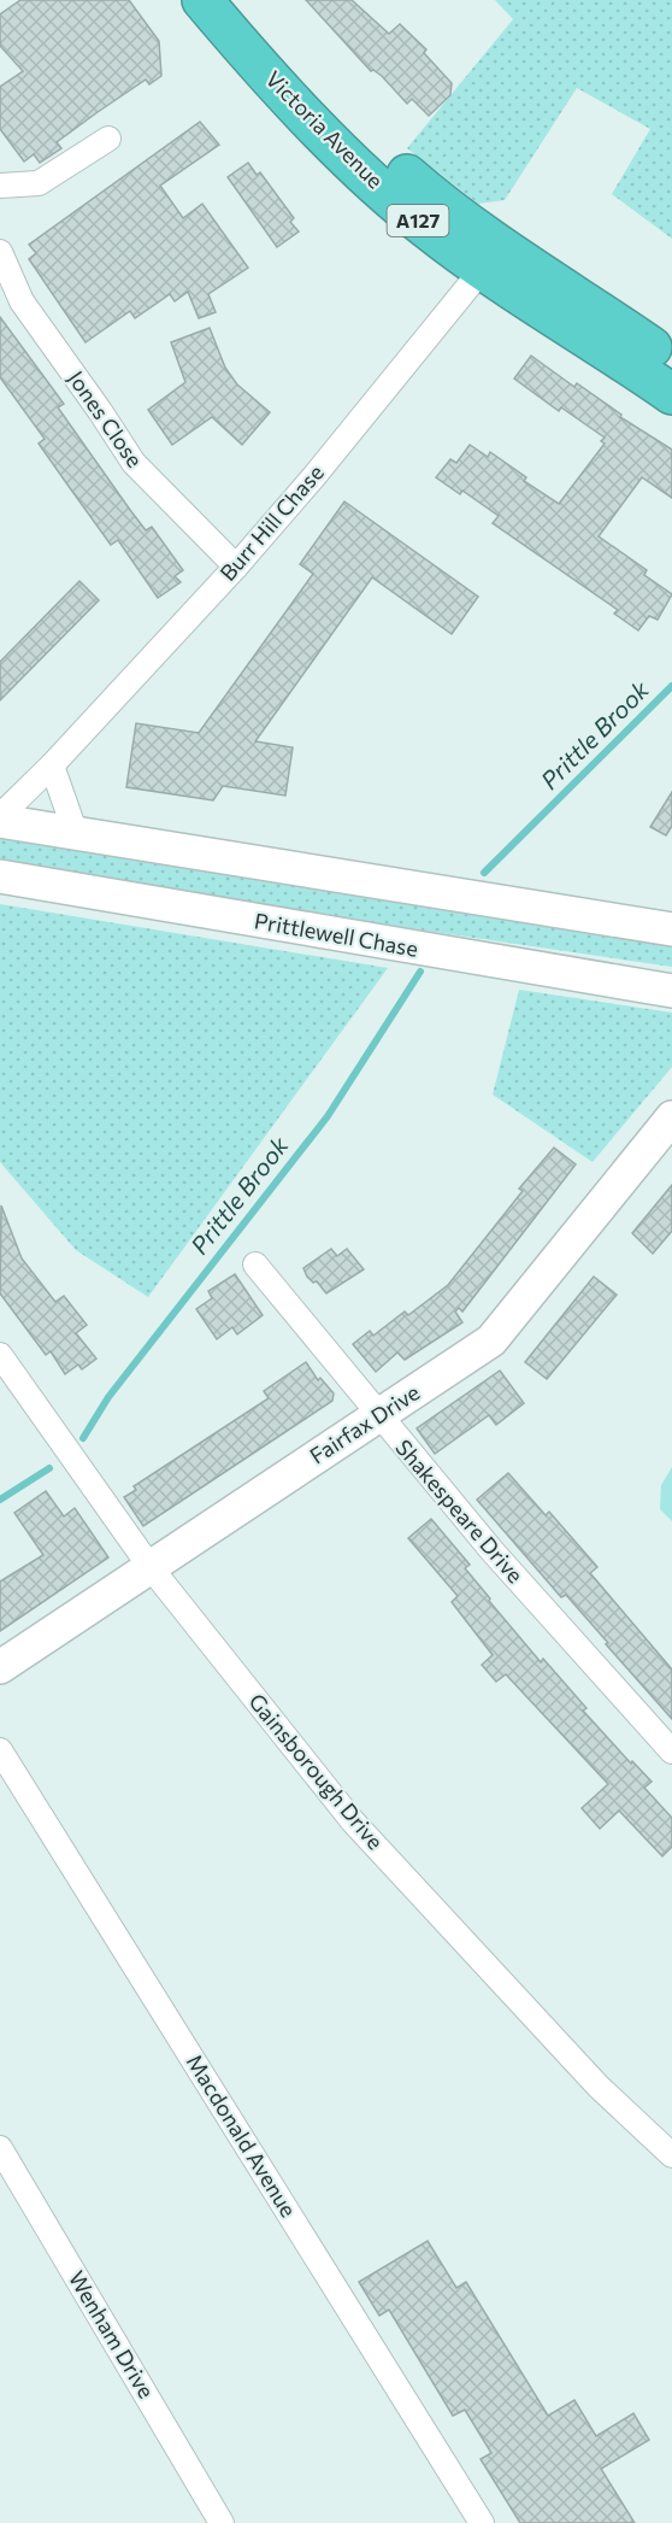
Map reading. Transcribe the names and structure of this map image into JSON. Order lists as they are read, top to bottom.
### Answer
{
  "streets": {
    "highway": ["Victoria Avenue", "A127"],
    "street": [
      "Jones Close",
      "Burr Hill Chase",
      "Prittlewell Chase",
      "Fairfax Drive",
      "Shakespeare Drive",
      "Gainsborough Drive",
      "Macdonald Avenue",
      "Wenham Drive"
    ]
  },
  "crossings": [
    ["Victoria Avenue", "Burr Hill Chase"],
    ["Jones Close", "Burr Hill Chase"],
    ["Fairfax Drive", "Shakespeare Drive"],
    ["Fairfax Drive", "Gainsborough Drive"]
  ],
  "water": ["Prittle Brook"]
}
